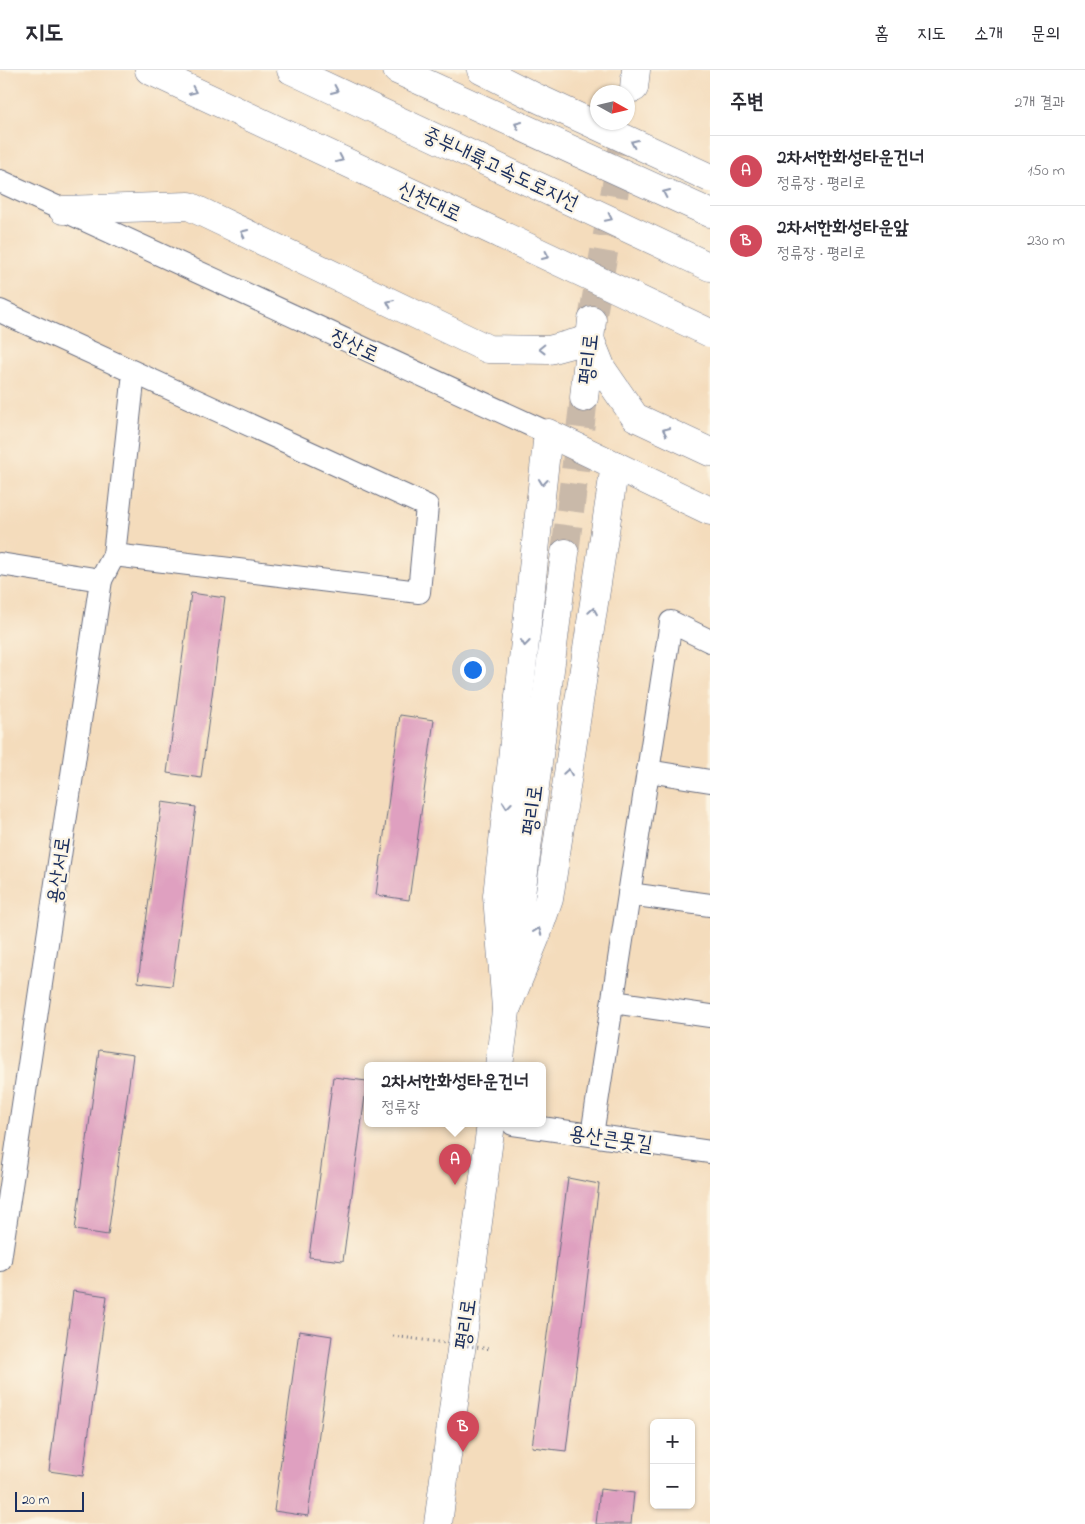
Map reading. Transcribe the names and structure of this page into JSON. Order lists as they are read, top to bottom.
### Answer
{
  "streets": {
    "main road": [
      "중부내륙고속도로지선",
      "신천대로",
      "장산로",
      "평리로"
    ],
    "street": ["용산서로", "용산큰못길"]
  },
  "scale_bar": "20 m",
  "north": "right",
  "page": {
    "header": "지도",
    "nav": [
      "홈",
      "지도",
      "소개",
      "문의"
    ],
    "heading": ["주변", "2개 결과"],
    "list": [
      {
        "mark": "A",
        "name": "2차서한화성타운건너",
        "note": "정류장 · 평리로",
        "value": "150 m"
      },
      {
        "mark": "B",
        "name": "2차서한화성타운앞",
        "note": "정류장 · 평리로",
        "value": "230 m"
      }
    ],
    "popup": ["2차서한화성타운건너", "정류장"],
    "pins": ["A", "B"],
    "map_buttons": ["+", "−"],
    "scale": "20 m"
  }
}
